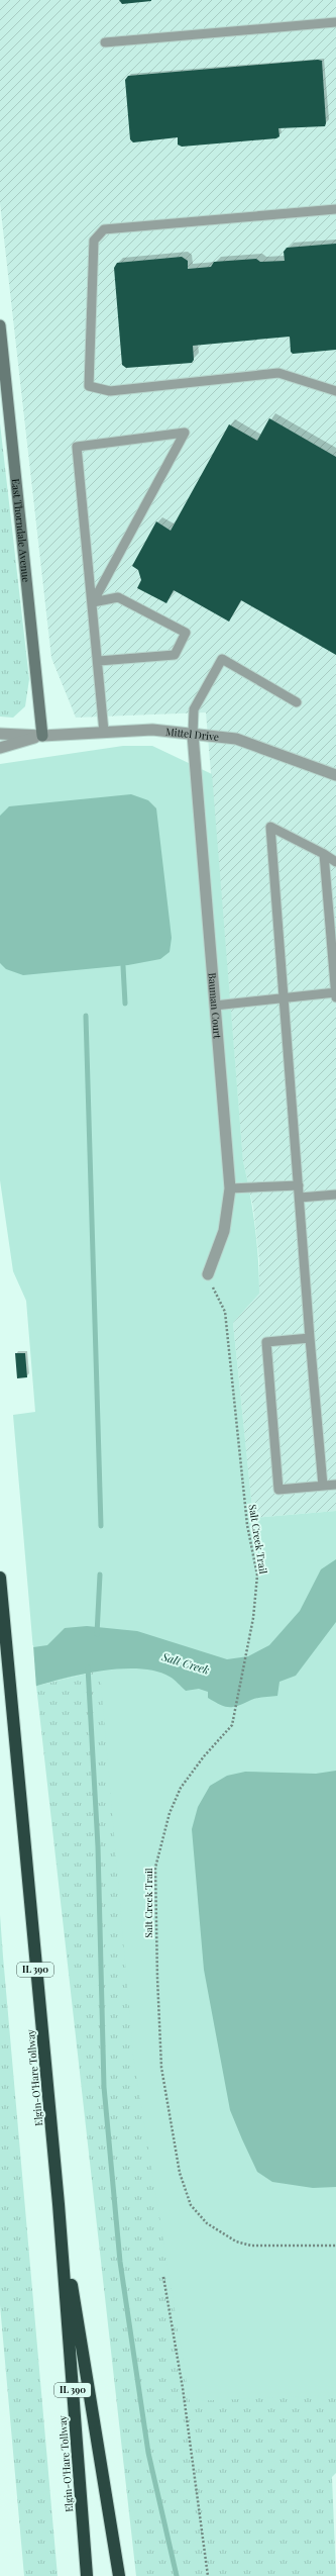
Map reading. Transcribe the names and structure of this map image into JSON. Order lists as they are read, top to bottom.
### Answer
{
  "streets": {
    "highway": ["IL 390", "Elgin-O'Hare Tollway"],
    "main road": ["East Thorndale Avenue"],
    "street": ["Mittel Drive", "Bauman Court"],
    "path": ["Salt Creek Trail"]
  },
  "crossings": [
    ["East Thorndale Avenue", "Mittel Drive"],
    ["Mittel Drive", "Bauman Court"],
    ["Bauman Court", "Salt Creek Trail"]
  ],
  "water": ["Salt Creek"]
}
